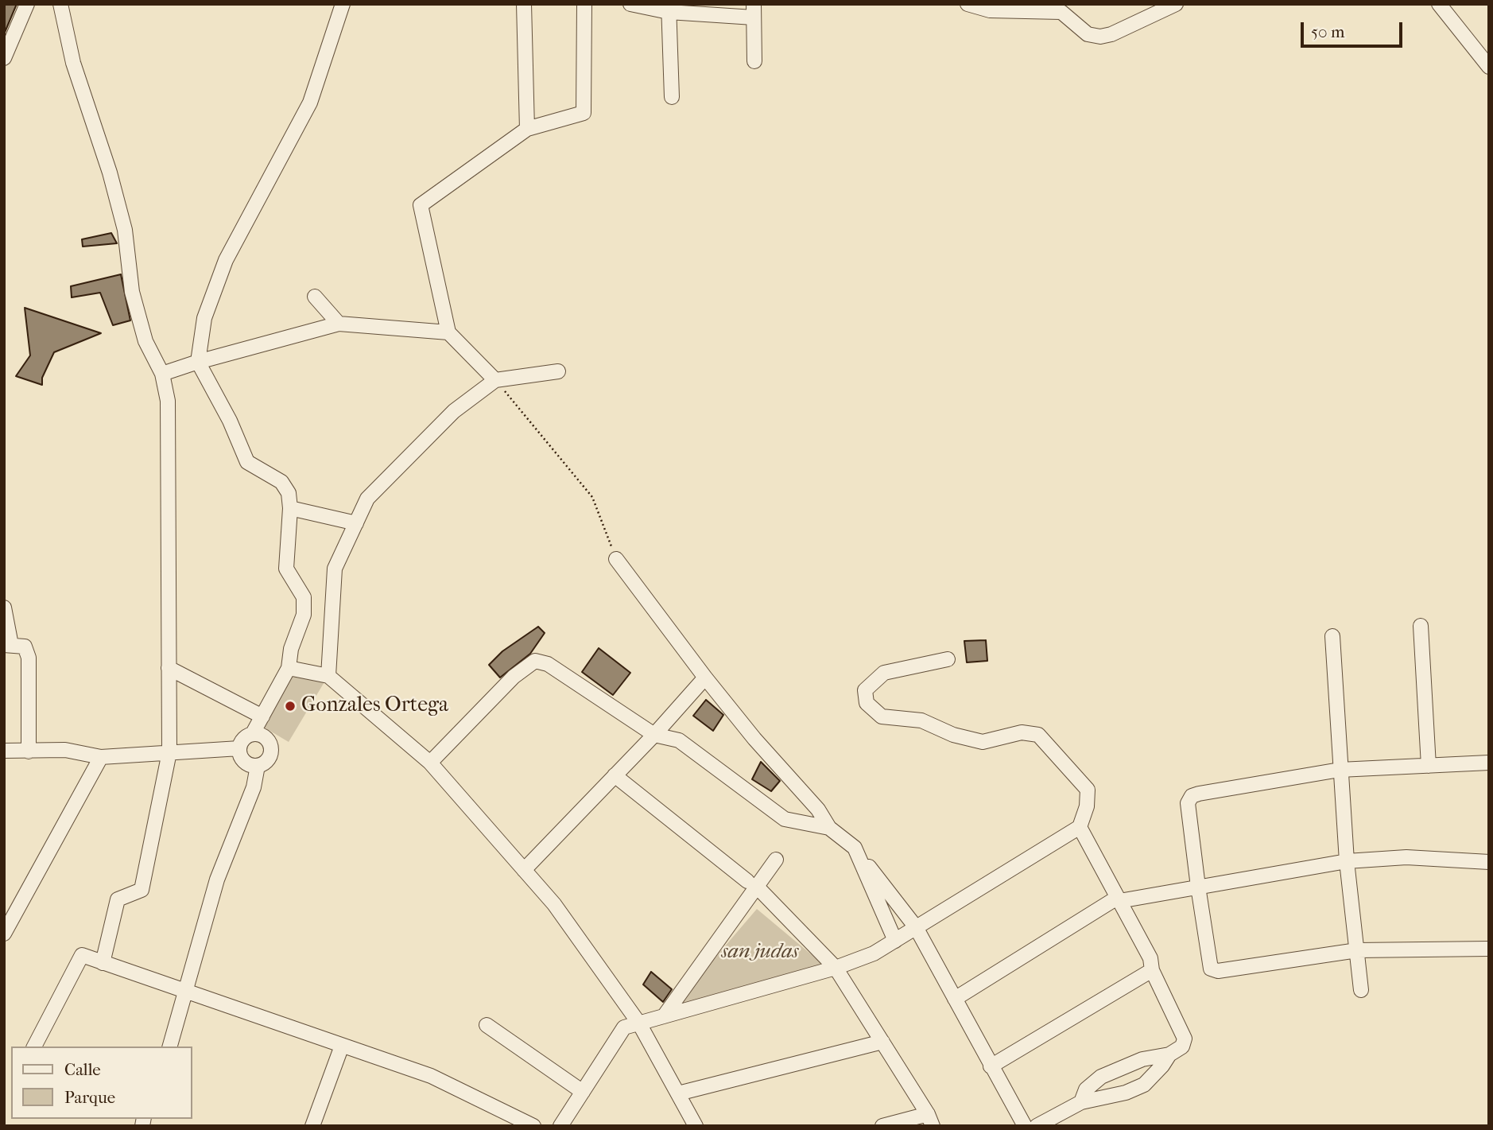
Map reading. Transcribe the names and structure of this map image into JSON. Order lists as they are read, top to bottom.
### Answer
{
  "parks": ["san judas"],
  "places": ["Gonzales Ortega"],
  "legend": ["Calle", "Parque"],
  "scale_bar": "50 m"
}
